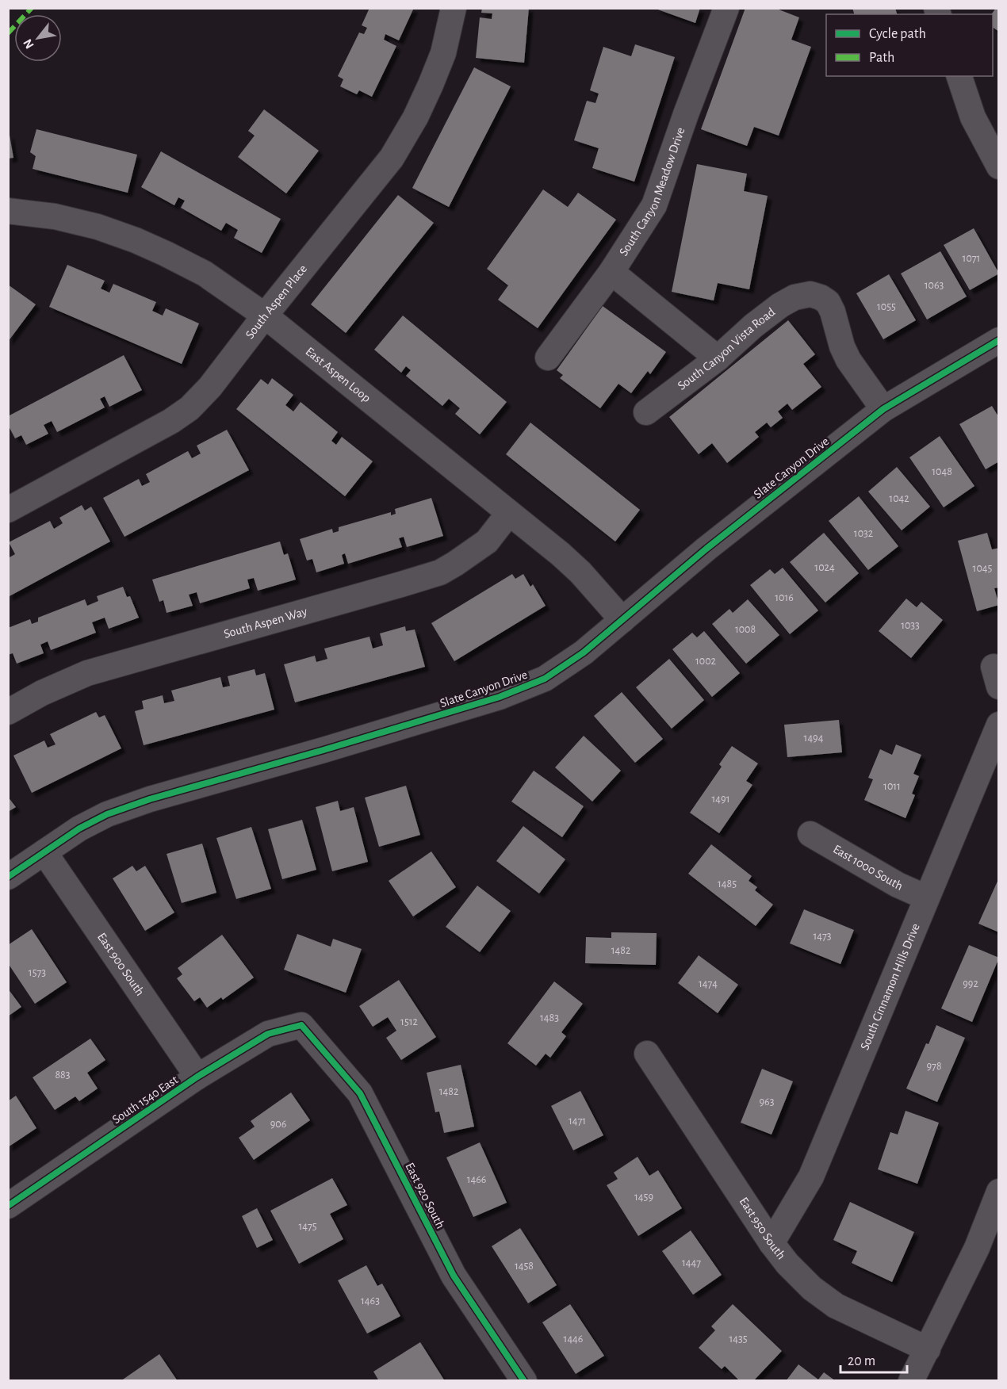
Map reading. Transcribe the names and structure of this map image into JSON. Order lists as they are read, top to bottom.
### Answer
{
  "streets": {
    "street": [
      "South Canyon Meadow Drive",
      "South Aspen Place",
      "South Canyon Vista Road",
      "East Aspen Loop",
      "Slate Canyon Drive",
      "South Aspen Way",
      "East 1000 South",
      "East 900 South",
      "South Cinnamon Hills Drive",
      "South 1540 East",
      "East 920 South",
      "East 950 South"
    ]
  },
  "crossings": [
    ["South Aspen Place", "East Aspen Loop"],
    ["South Canyon Vista Road", "Slate Canyon Drive"],
    ["East Aspen Loop", "Slate Canyon Drive"],
    ["East Aspen Loop", "South Aspen Way"],
    ["Slate Canyon Drive", "East 900 South"],
    ["East 1000 South", "South Cinnamon Hills Drive"],
    ["East 900 South", "South 1540 East"],
    ["South Cinnamon Hills Drive", "East 950 South"],
    ["South 1540 East", "East 920 South"]
  ],
  "house_numbers": [
    "1071",
    "1063",
    "1055",
    "1048",
    "1042",
    "1032",
    "1024",
    "1045",
    "1016",
    "1033",
    "1008",
    "1002",
    "1494",
    "1011",
    "1491",
    "1485",
    "1473",
    "1482",
    "1573",
    "1474",
    "992",
    "1483",
    "1512",
    "978",
    "883",
    "1482",
    "963",
    "1471",
    "906",
    "1466",
    "1459",
    "1475",
    "1447",
    "1458",
    "1463",
    "1446",
    "1435"
  ],
  "legend": ["Cycle path", "Path"],
  "scale_bar": "20 m",
  "north": "bottom left"
}
